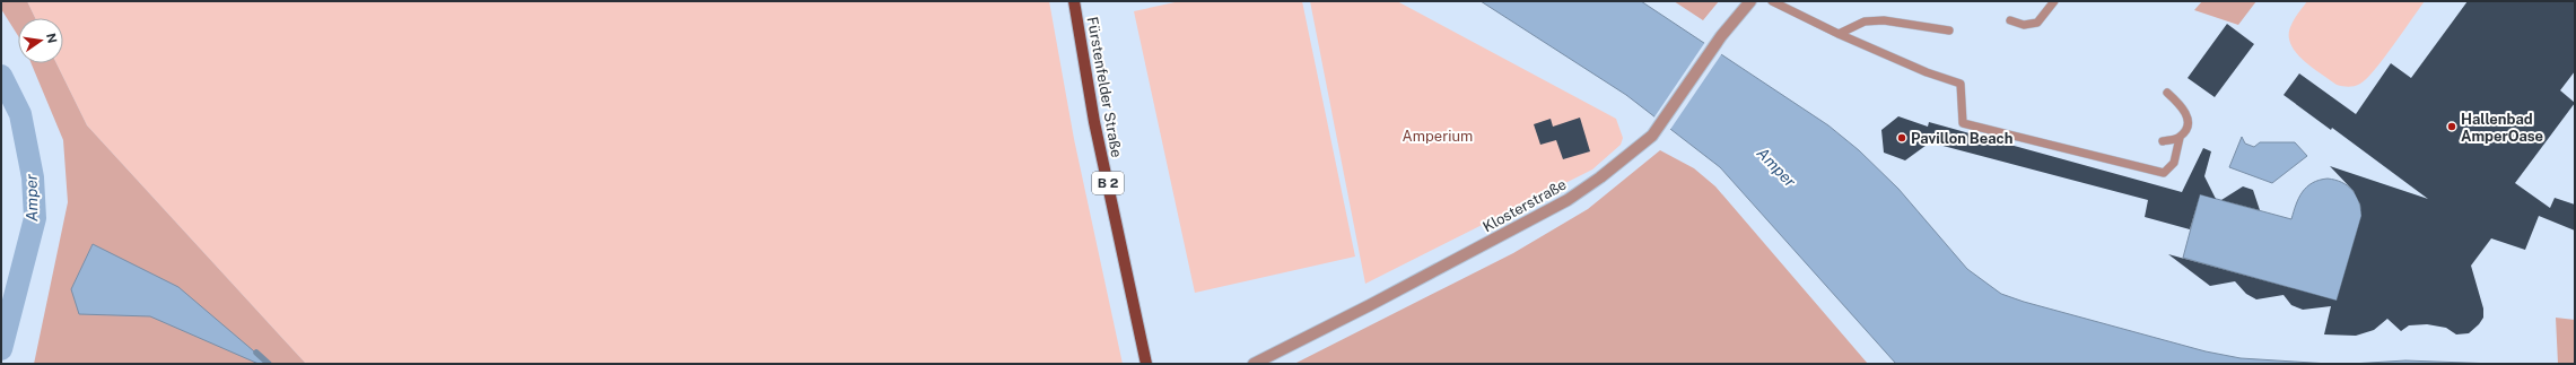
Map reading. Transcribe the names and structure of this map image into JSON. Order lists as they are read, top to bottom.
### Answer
{
  "streets": {
    "main road": ["Fürstenfelder Straße", "B 2"],
    "street": ["Klosterstraße"]
  },
  "water": ["Amper"],
  "parks": ["Amperium"],
  "places": ["Hallenbad AmperOase", "Pavillon Beach"],
  "north": "right"
}
